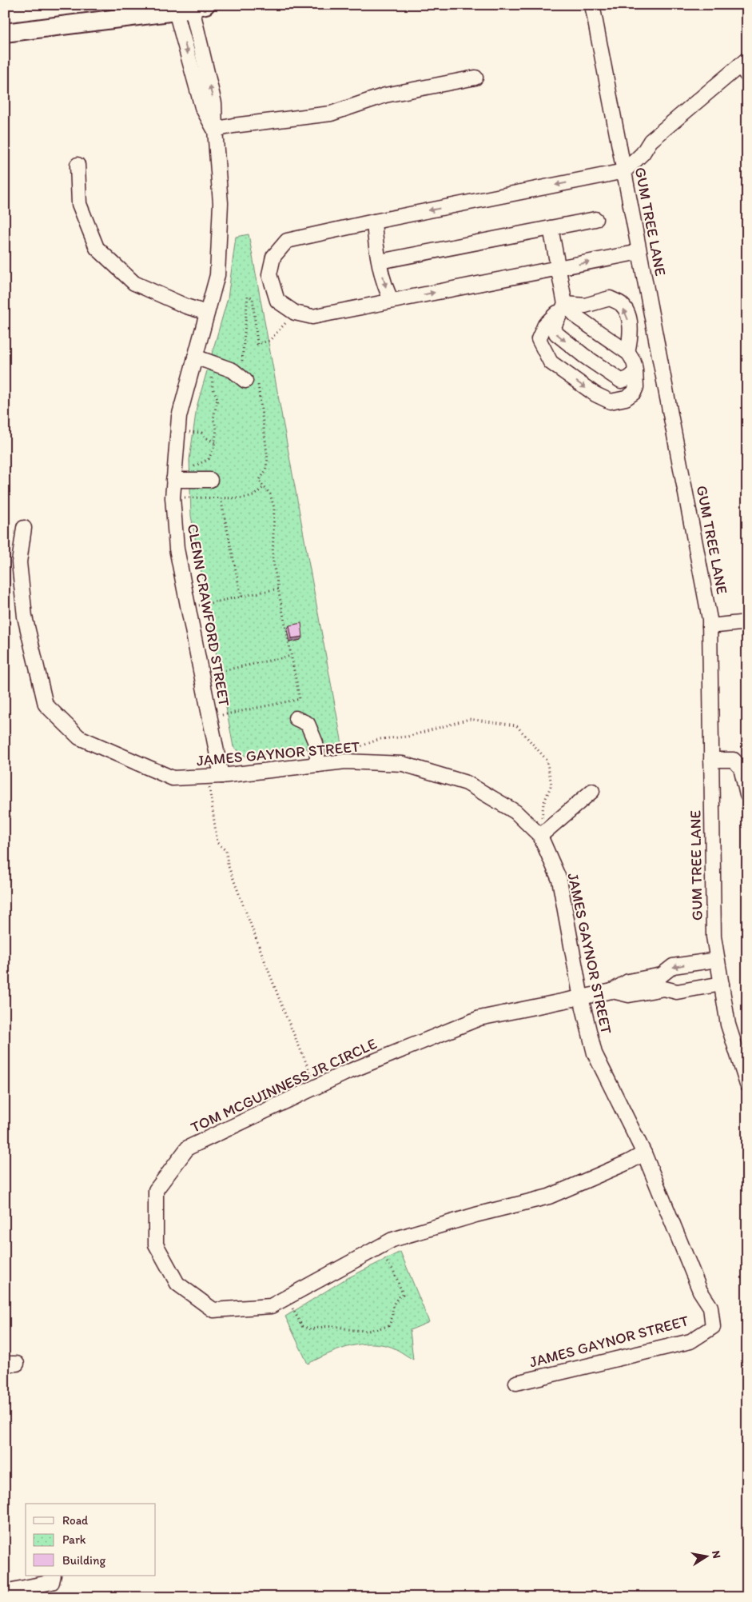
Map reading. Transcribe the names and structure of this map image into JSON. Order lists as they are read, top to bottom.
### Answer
{
  "streets": {
    "street": [
      "GUM TREE LANE",
      "CLENN CRAWFORD STREET",
      "JAMES GAYNOR STREET",
      "TOM MCGUINNESS JR CIRCLE"
    ]
  },
  "crossings": [
    ["GUM TREE LANE", "TOM MCGUINNESS JR CIRCLE"],
    ["CLENN CRAWFORD STREET", "JAMES GAYNOR STREET"],
    ["JAMES GAYNOR STREET", "TOM MCGUINNESS JR CIRCLE"]
  ],
  "legend": ["Road", "Park", "Building"],
  "north": "right"
}
